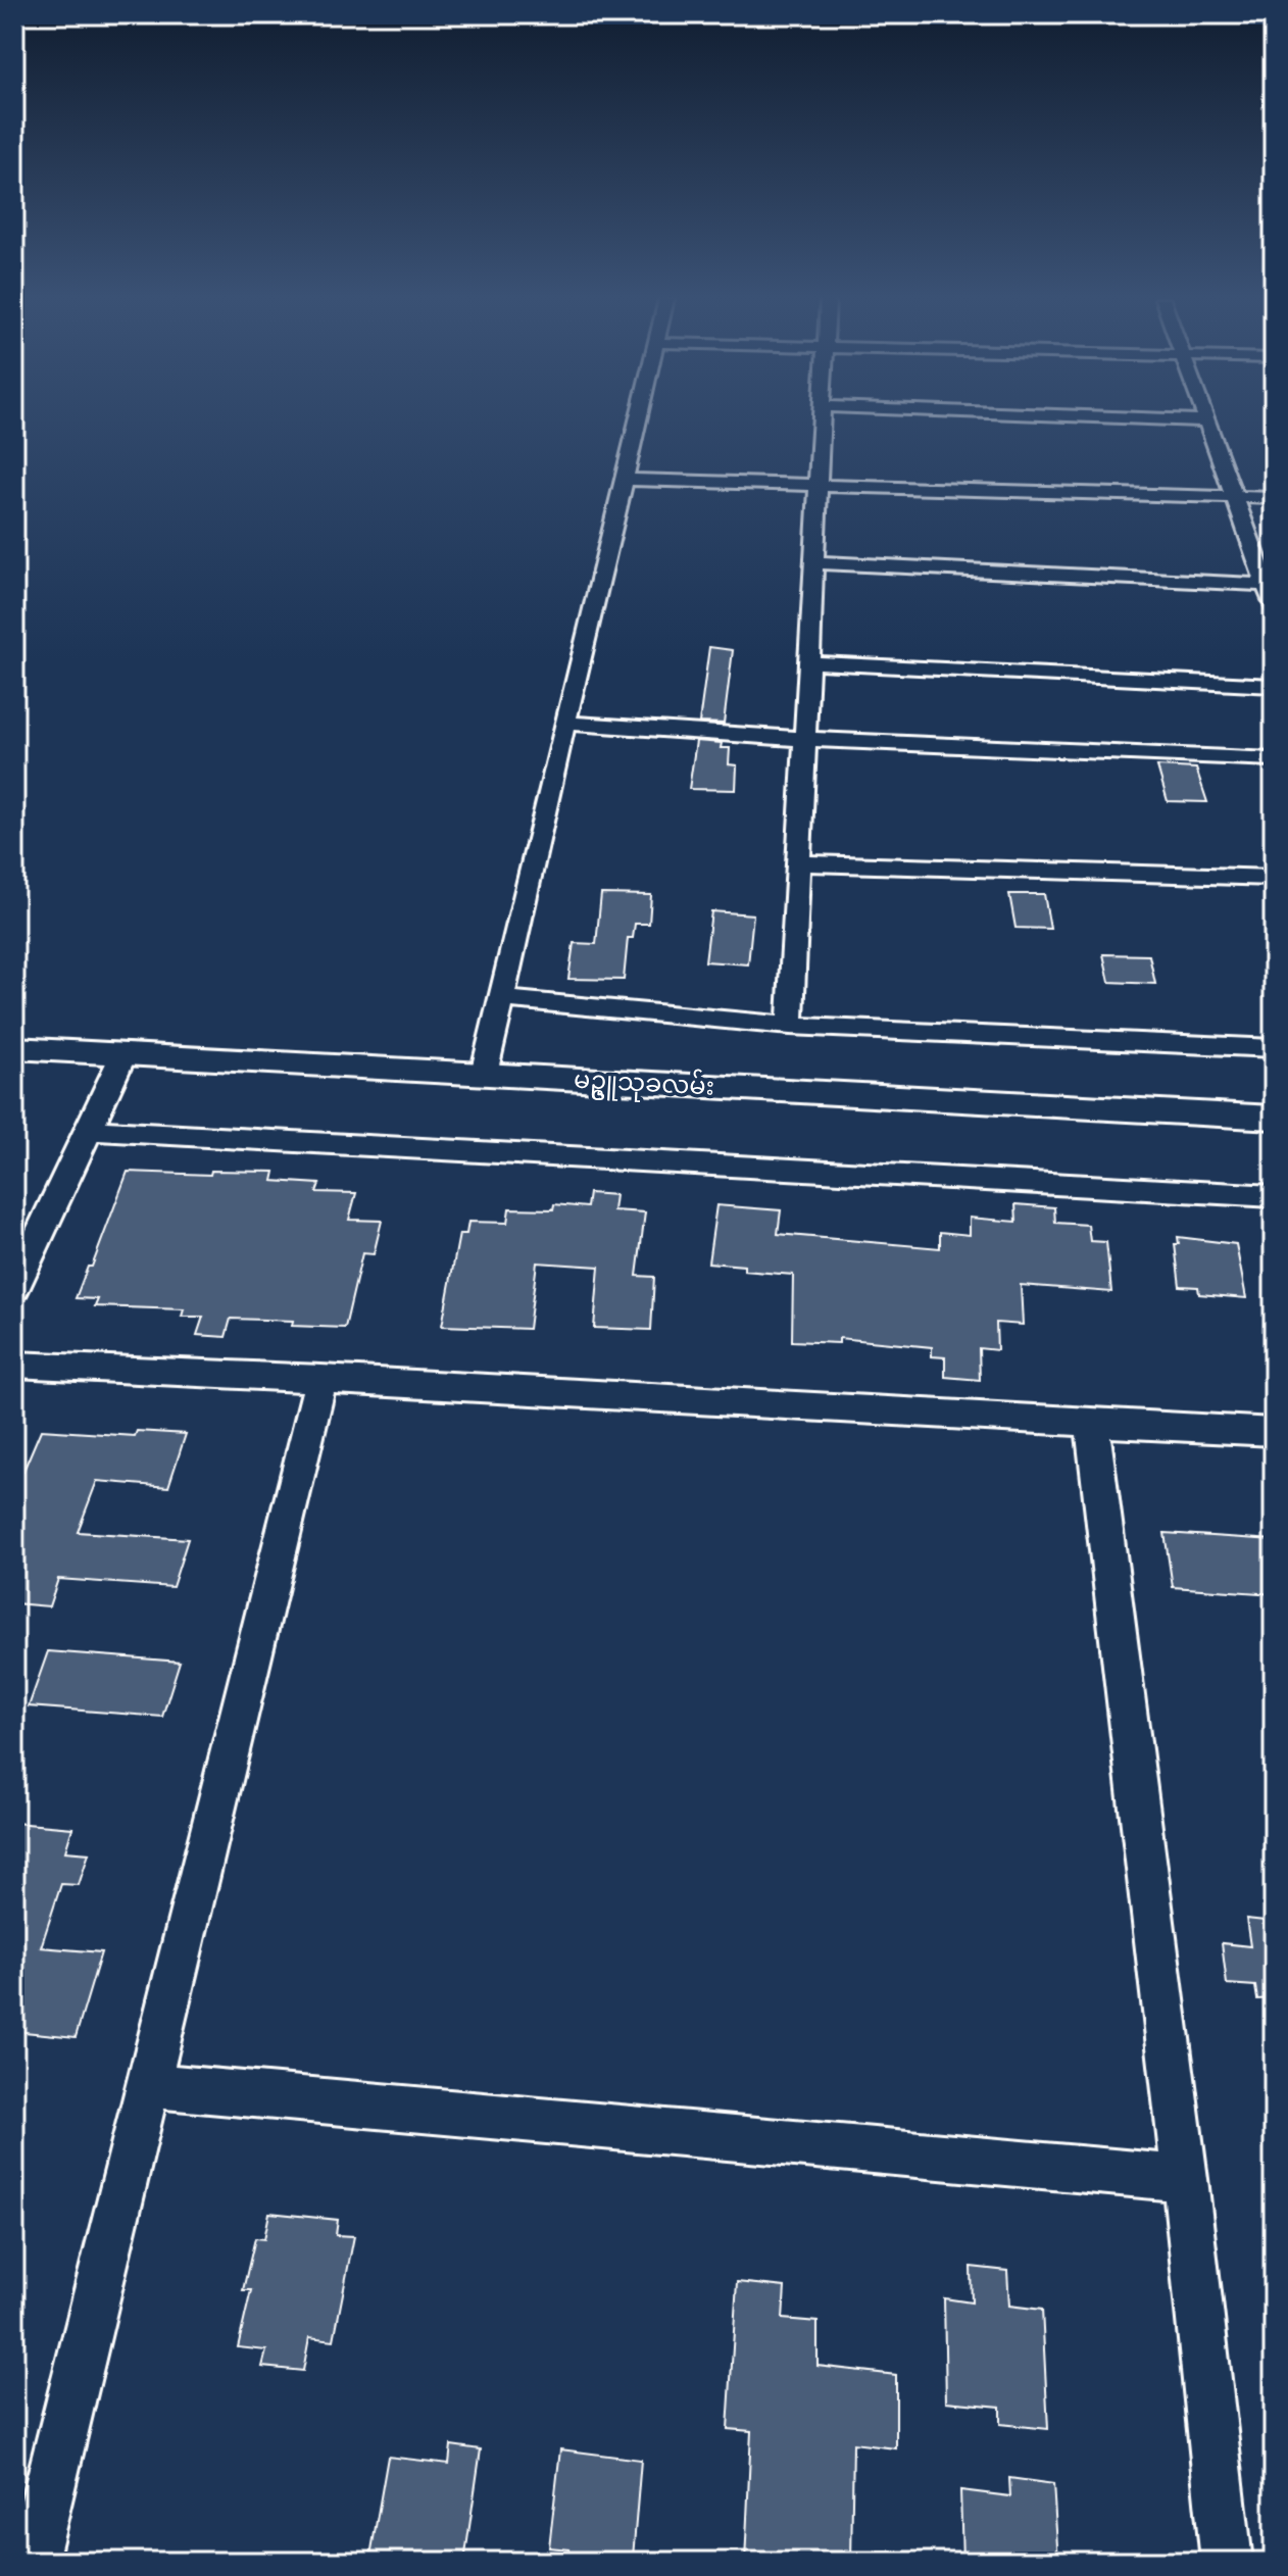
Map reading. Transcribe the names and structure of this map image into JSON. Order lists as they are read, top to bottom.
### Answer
{
  "streets": {
    "street": ["မဥ္ဇူသုခလမ်း"]
  }
}
